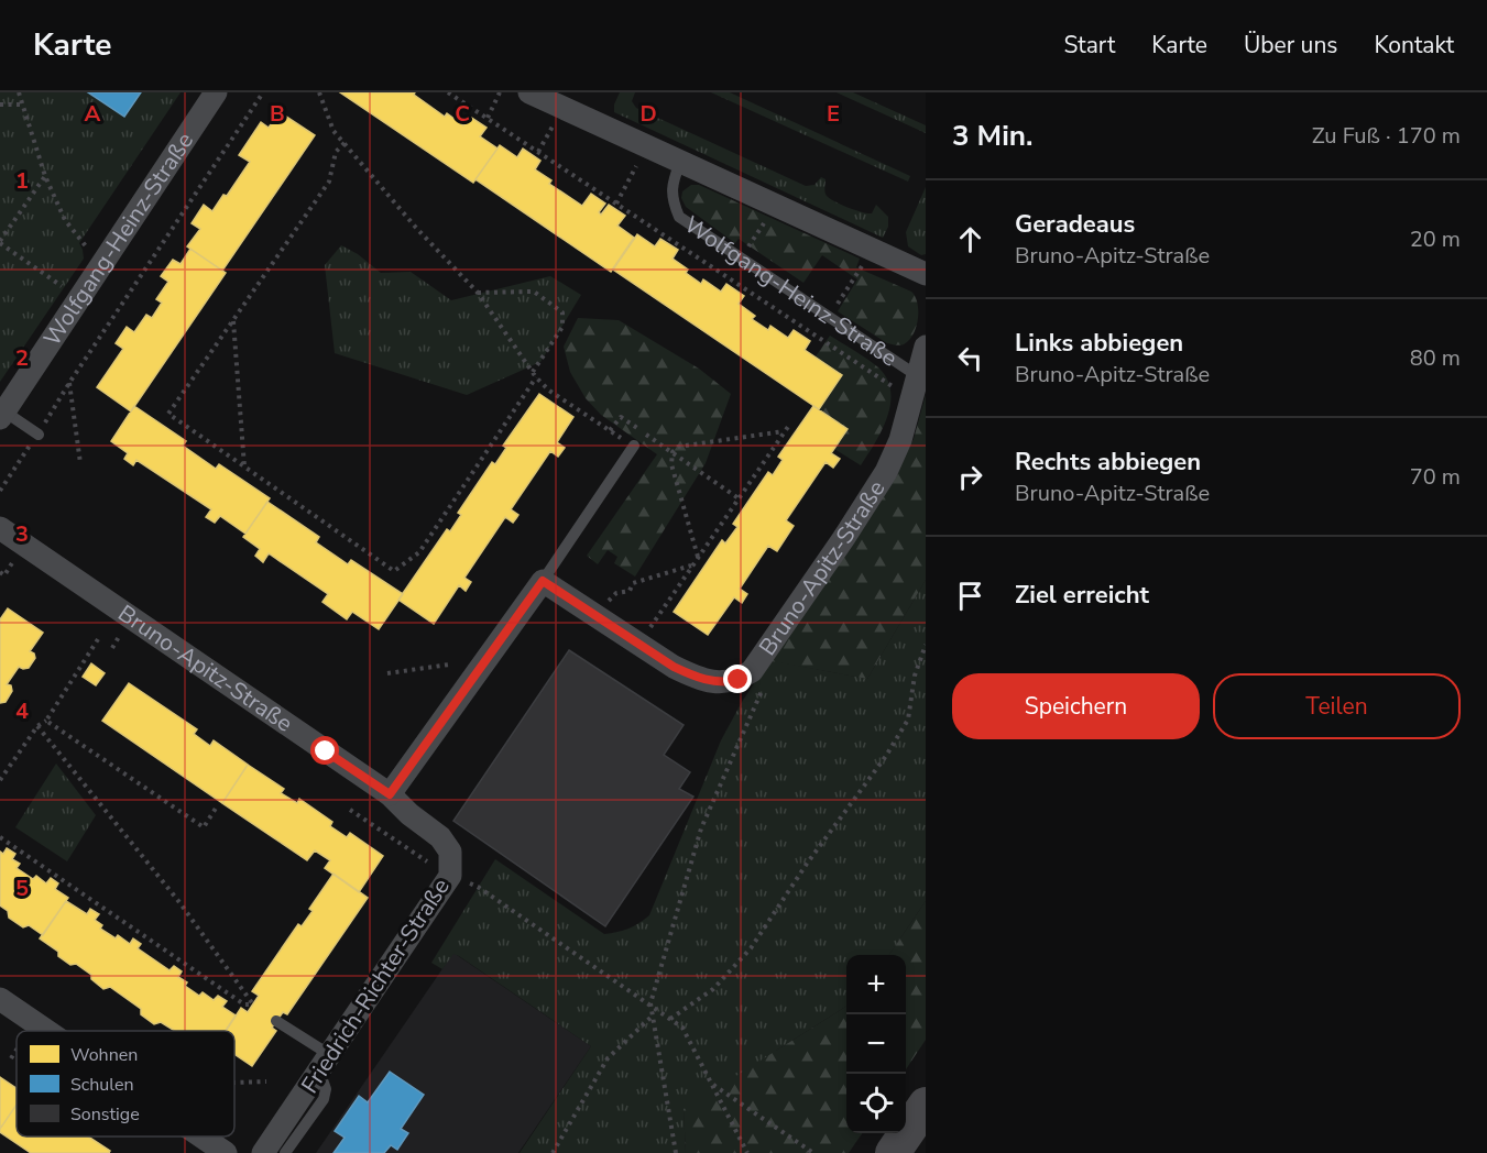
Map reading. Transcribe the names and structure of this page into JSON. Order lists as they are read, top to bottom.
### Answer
{
  "streets": {
    "street": ["Wolfgang-Heinz-Straße", "Bruno-Apitz-Straße", "Friedrich-Richter-Straße"]
  },
  "crossings": [
    ["Wolfgang-Heinz-Straße", "Bruno-Apitz-Straße"],
    ["Bruno-Apitz-Straße", "Friedrich-Richter-Straße"]
  ],
  "legend": ["Wohnen", "Schulen", "Sonstige"],
  "page": {
    "header": "Karte",
    "nav": [
      "Start",
      "Karte",
      "Über uns",
      "Kontakt"
    ],
    "heading": ["3 Min.", "Zu Fuß · 170 m"],
    "list": [
      ["Geradeaus", "Bruno-Apitz-Straße", "20 m"],
      ["Links abbiegen", "Bruno-Apitz-Straße", "80 m"],
      ["Rechts abbiegen", "Bruno-Apitz-Straße", "70 m"],
      "Ziel erreicht"
    ],
    "buttons": ["Speichern", "Teilen"],
    "map_buttons": ["+", "−"]
  },
  "grid": {
    "columns": [
      "A",
      "B",
      "C",
      "D",
      "E"
    ],
    "rows": [
      "1",
      "2",
      "3",
      "4",
      "5"
    ]
  }
}
